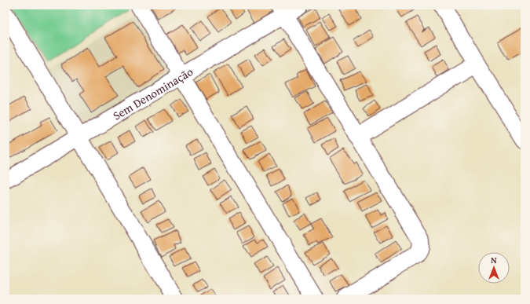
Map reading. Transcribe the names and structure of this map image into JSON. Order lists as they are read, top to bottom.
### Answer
{
  "streets": {
    "street": ["Sem Denominação"]
  },
  "north": "top"
}
